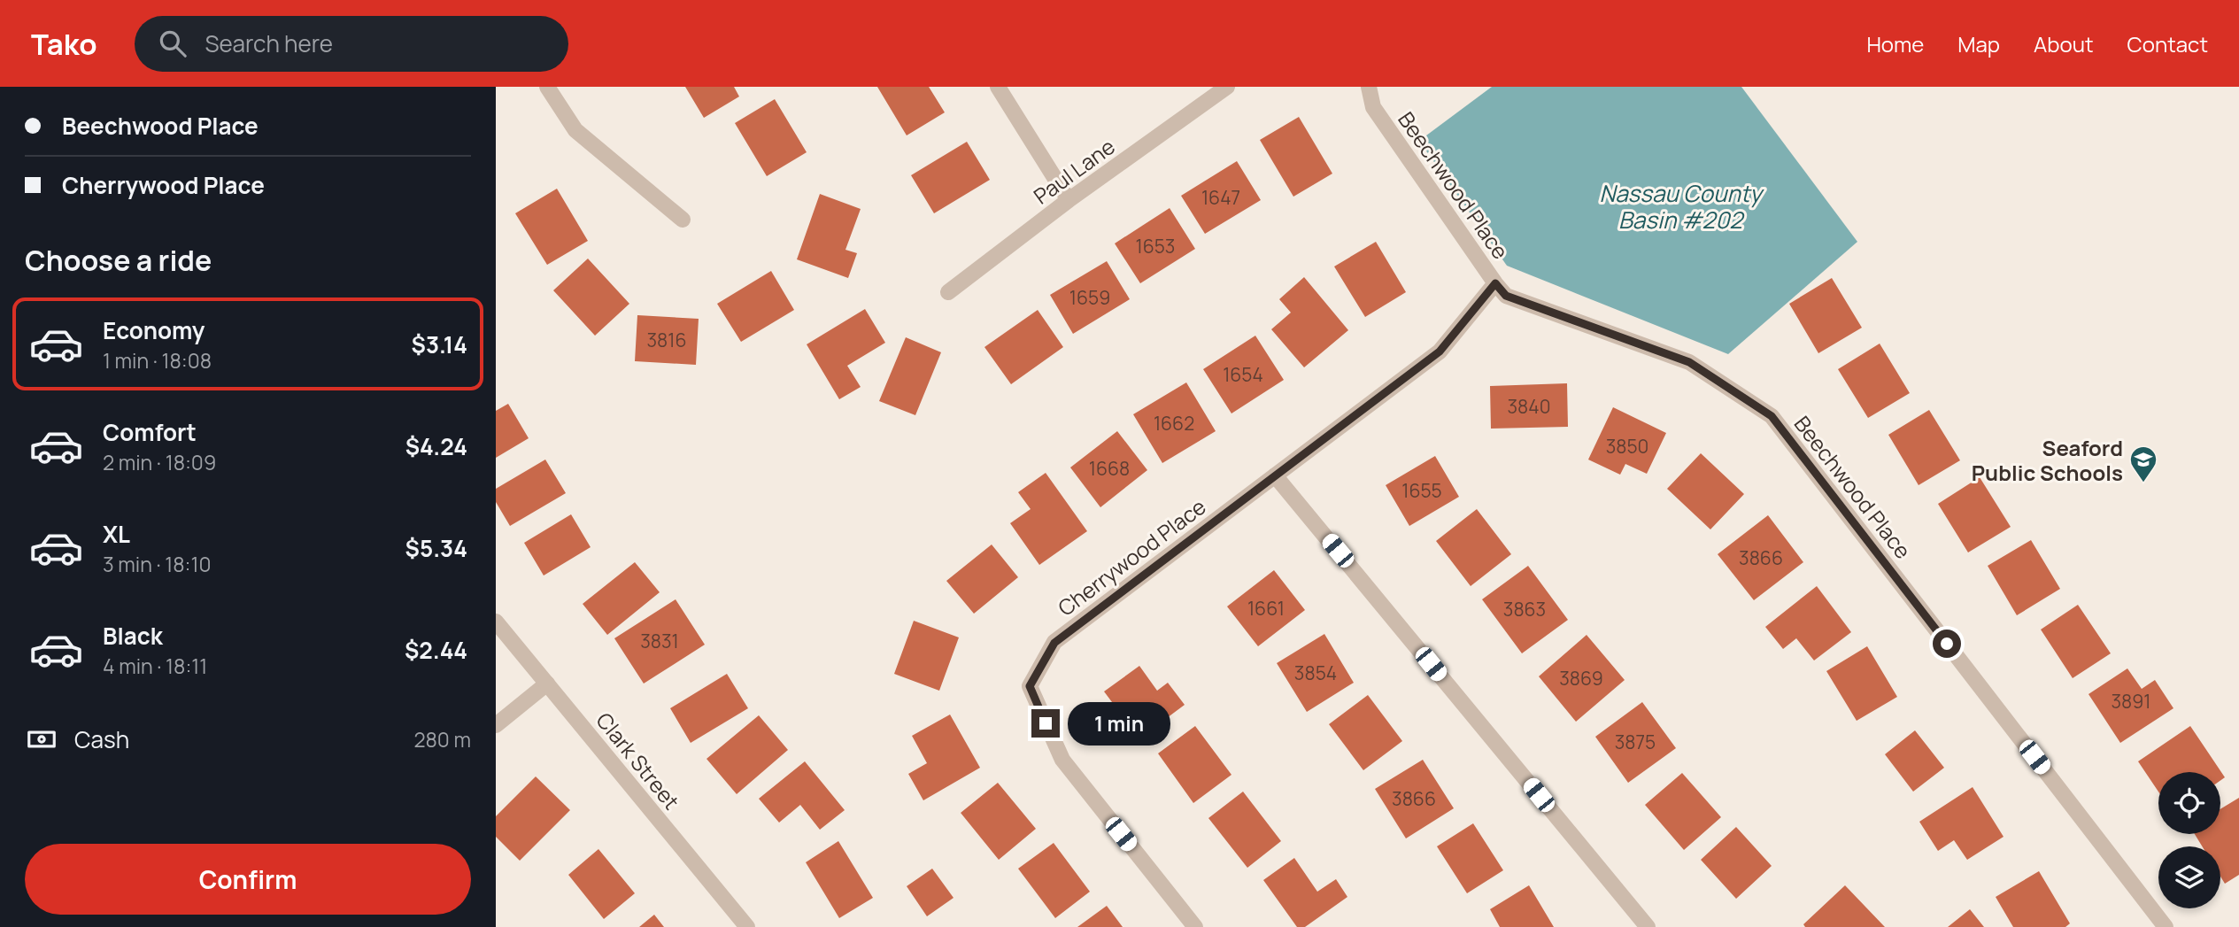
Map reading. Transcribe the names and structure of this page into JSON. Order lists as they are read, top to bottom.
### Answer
{
  "streets": {
    "street": [
      "Paul Lane",
      "Beechwood Place",
      "Cherrywood Place",
      "Clark Street"
    ]
  },
  "crossings": [
    ["Beechwood Place", "Cherrywood Place"]
  ],
  "water": ["Nassau County Basin #202"],
  "places": {
    "school or university": ["Seaford Public Schools"]
  },
  "house_numbers": [
    "1647",
    "1653",
    "1659",
    "3816",
    "1654",
    "3840",
    "1662",
    "3850",
    "1668",
    "1655",
    "3866",
    "1661",
    "3863",
    "3831",
    "3854",
    "3869",
    "3891",
    "3875",
    "3866"
  ],
  "page": {
    "header": "Tako",
    "search": "Search here",
    "nav": [
      "Home",
      "Map",
      "About",
      "Contact"
    ],
    "banner": ["Beechwood Place", "Cherrywood Place"],
    "heading": "Choose a ride",
    "list": [
      {
        "name": "Economy",
        "note": "1 min · 18:08",
        "value": "$3.14"
      },
      {
        "name": "Comfort",
        "note": "2 min · 18:09",
        "value": "$4.24"
      },
      {
        "name": "XL",
        "note": "3 min · 18:10",
        "value": "$5.34"
      },
      {
        "name": "Black",
        "note": "4 min · 18:11",
        "value": "$2.44"
      }
    ],
    "bubble": "1 min",
    "pay": ["Cash", "280 m"],
    "buttons": "Confirm"
  }
}
